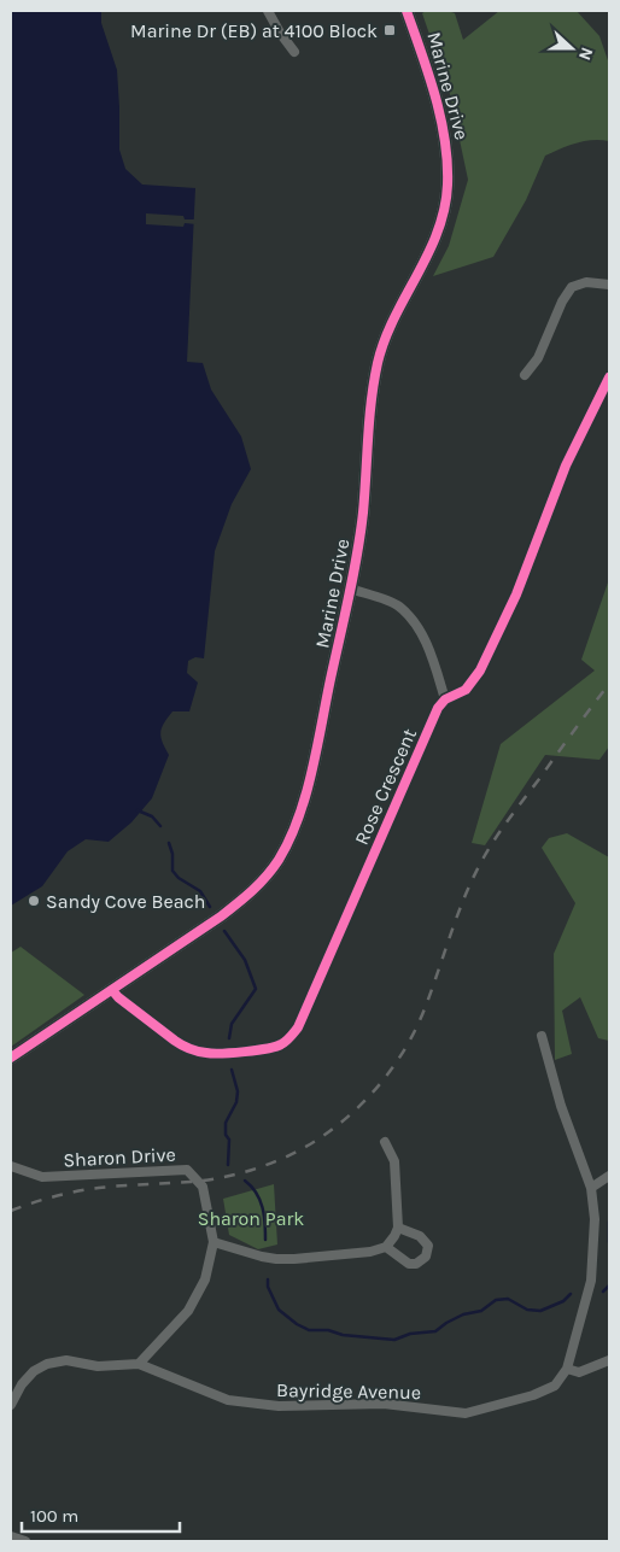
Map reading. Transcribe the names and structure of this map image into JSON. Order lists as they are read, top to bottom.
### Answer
{
  "streets": {
    "main road": ["Marine Drive"],
    "street": ["Rose Crescent", "Sharon Drive", "Bayridge Avenue"]
  },
  "crossings": [
    ["Marine Drive", "Rose Crescent"],
    ["Sharon Drive", "Bayridge Avenue"]
  ],
  "parks": ["Sharon Park"],
  "places": {
    "transit": ["Marine Dr (EB) at 4100 Block"],
    "other": ["Sandy Cove Beach"]
  },
  "scale_bar": "100 m",
  "north": "right"
}
